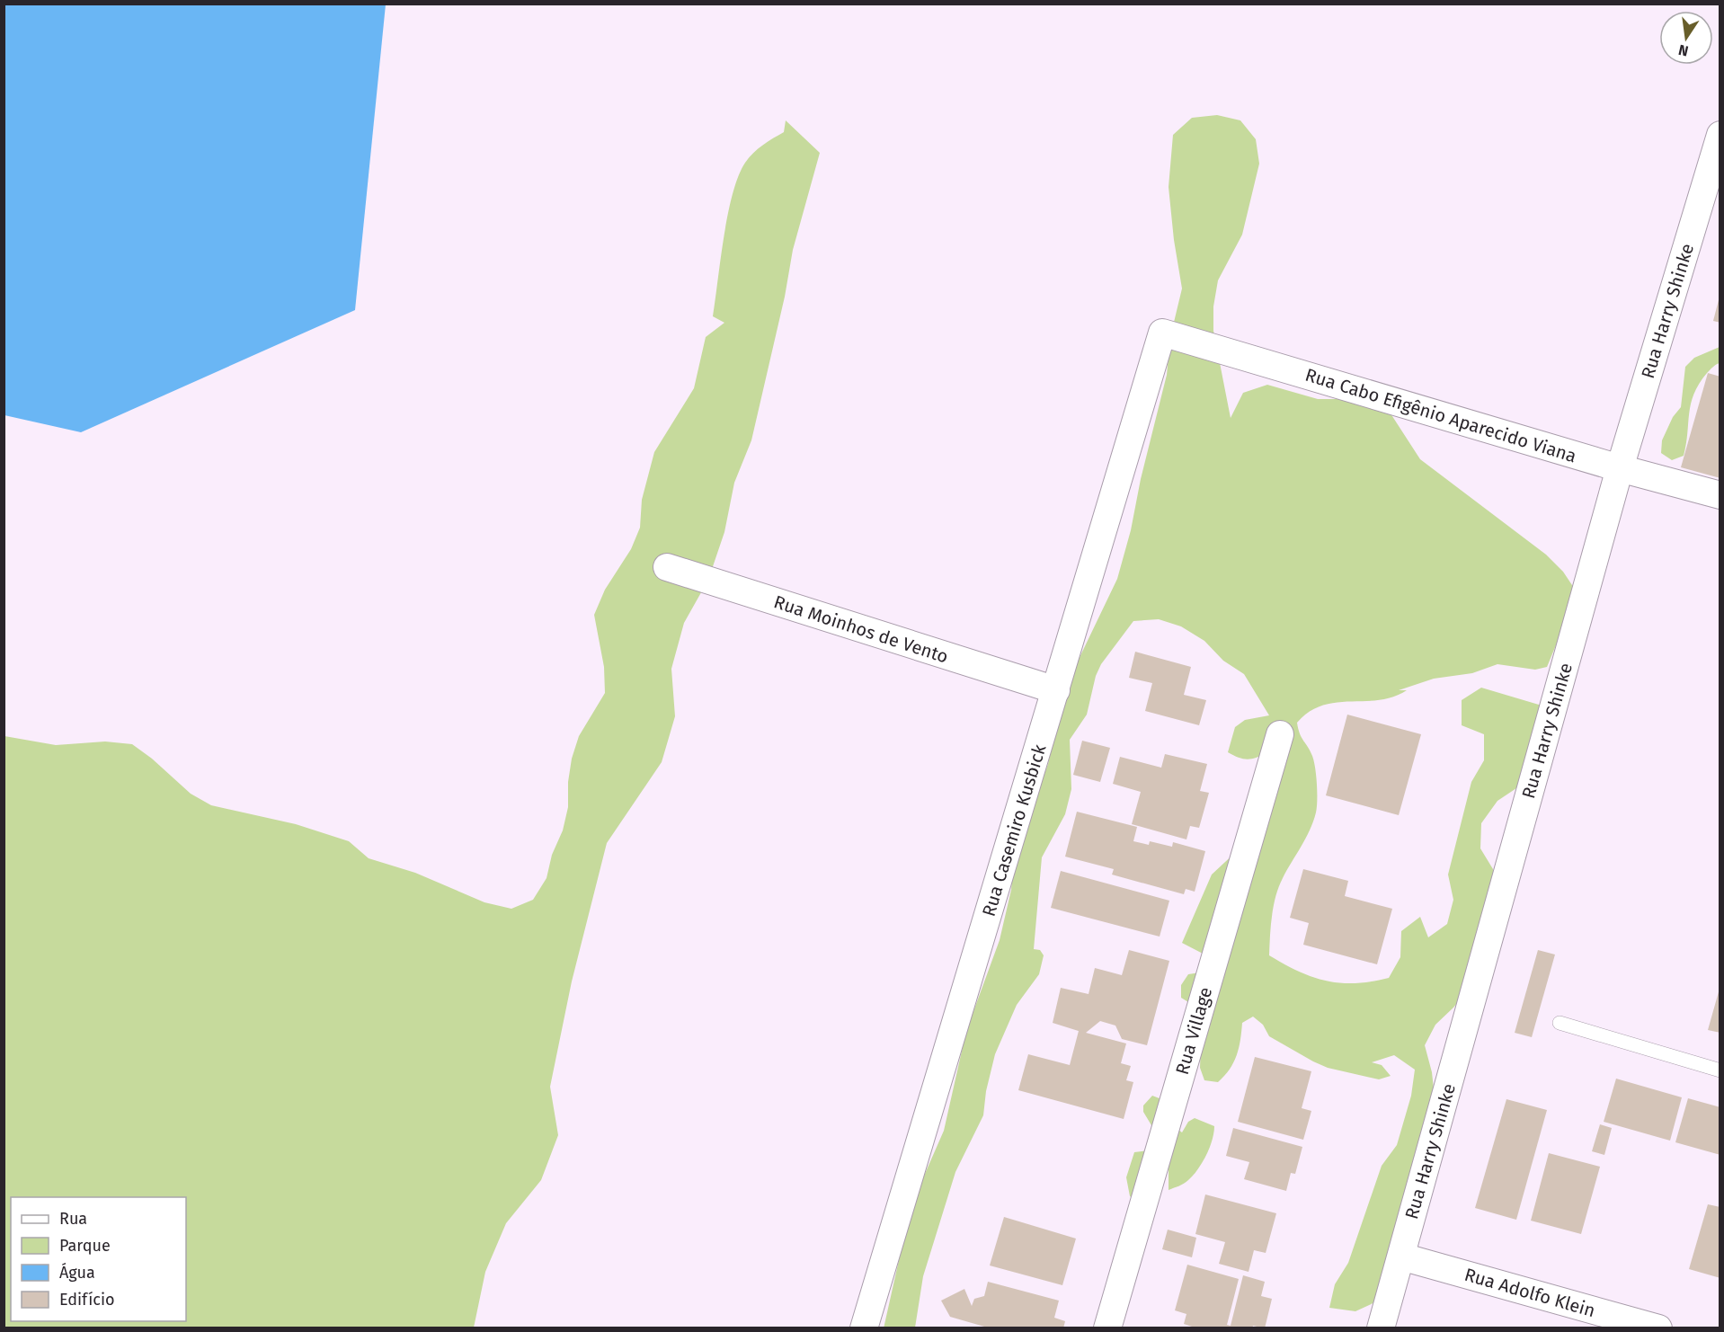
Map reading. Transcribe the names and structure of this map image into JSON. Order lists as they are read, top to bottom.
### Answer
{
  "streets": {
    "street": [
      "Rua Harry Shinke",
      "Rua Cabo Efigênio Aparecido Viana",
      "Rua Moinhos de Vento",
      "Rua Casemiro Kusbick",
      "Rua Village",
      "Rua Adolfo Klein"
    ]
  },
  "crossings": [
    ["Rua Harry Shinke", "Rua Cabo Efigênio Aparecido Viana"],
    ["Rua Harry Shinke", "Rua Adolfo Klein"],
    ["Rua Cabo Efigênio Aparecido Viana", "Rua Casemiro Kusbick"],
    ["Rua Moinhos de Vento", "Rua Casemiro Kusbick"]
  ],
  "legend": [
    "Rua",
    "Parque",
    "Água",
    "Edifício"
  ],
  "north": "bottom"
}
